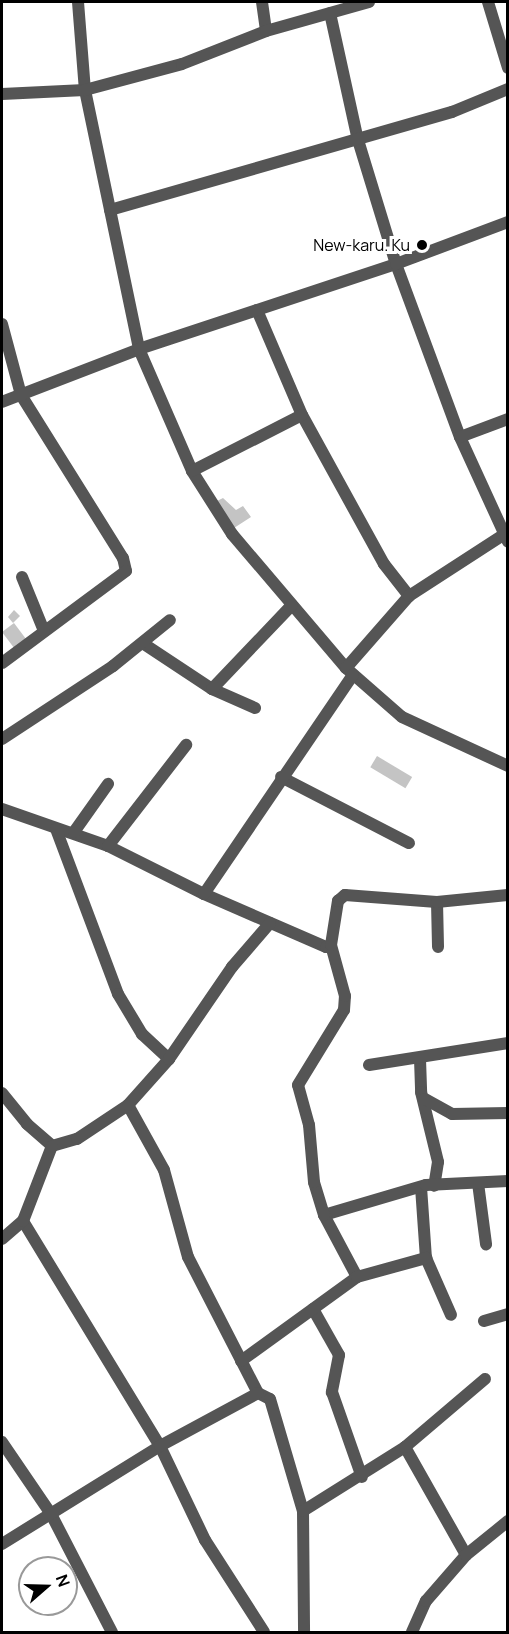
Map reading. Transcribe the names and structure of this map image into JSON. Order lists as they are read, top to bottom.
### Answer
{
  "places": ["New-karu. Ku"],
  "north": "right"
}
